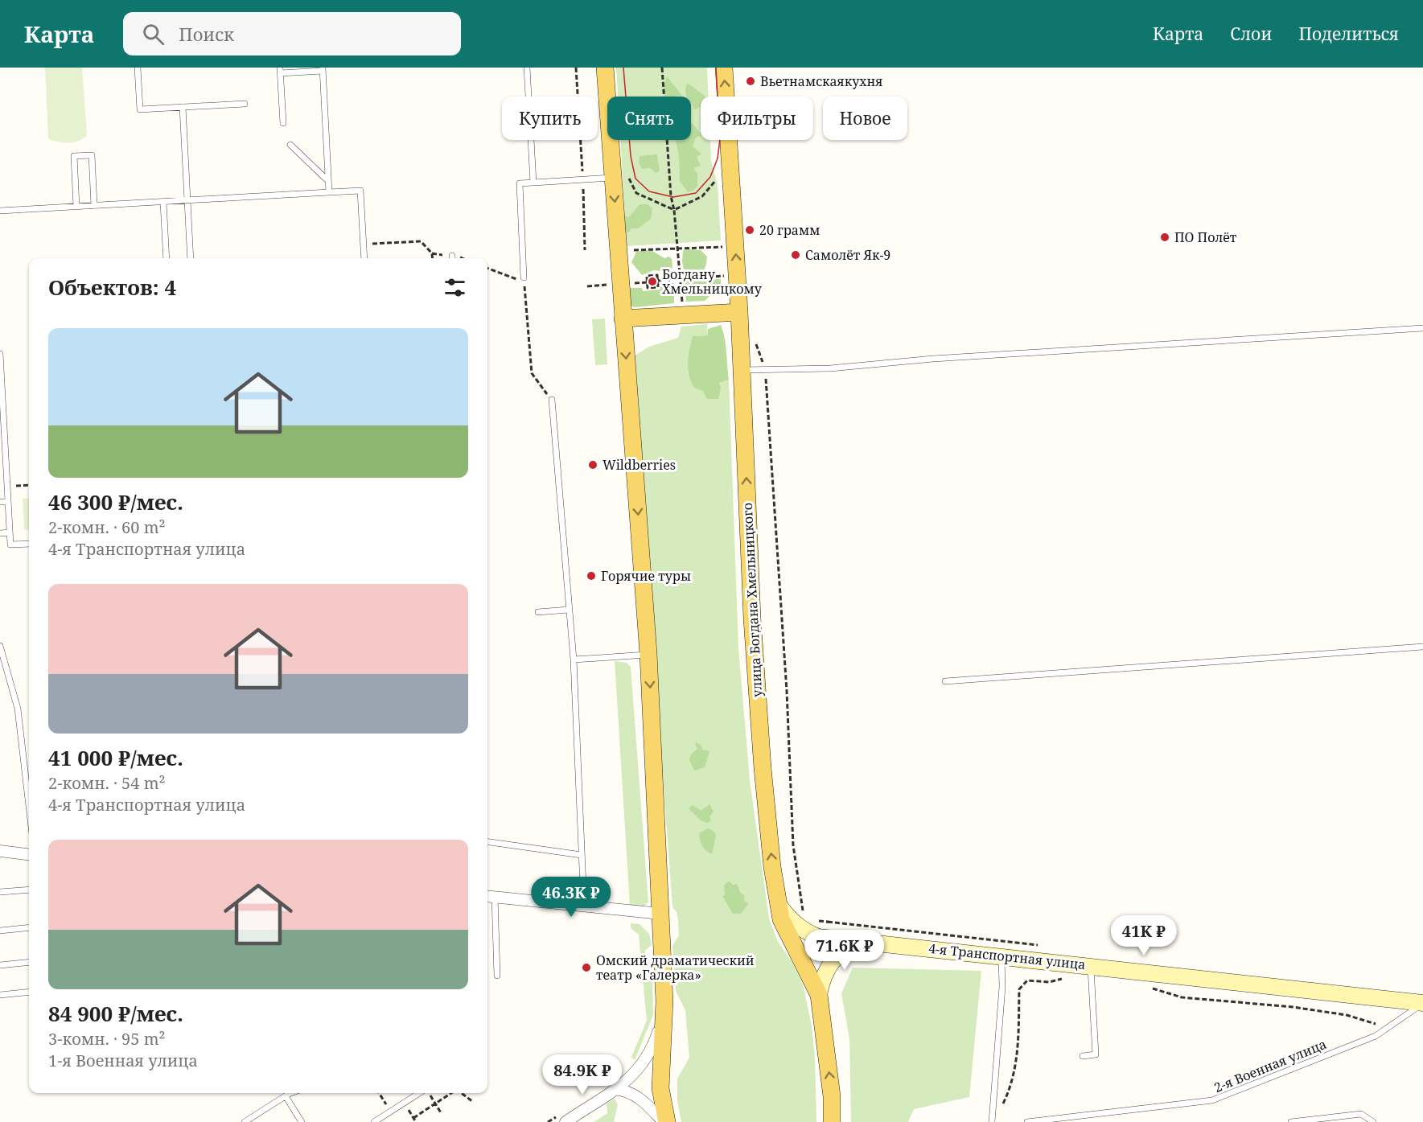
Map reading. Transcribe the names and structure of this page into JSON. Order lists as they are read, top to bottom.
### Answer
{
  "streets": {
    "main road": ["улица Богдана Хмельницкого", "4-я Транспортная улица"],
    "lane": ["2-я Военная улица"]
  },
  "crossings": [
    ["улица Богдана Хмельницкого", "4-я Транспортная улица"],
    ["4-я Транспортная улица", "2-я Военная улица"]
  ],
  "places": [
    "Вьетнамскаякухня",
    "20 грамм",
    "ПО Полёт",
    "Самолёт Як-9",
    "Богдану Хмельницкому",
    "Wildberries",
    "Горячие туры",
    "Омский драматический театр «Галерка»"
  ],
  "page": {
    "header": "Карта",
    "search": "Поиск",
    "nav": ["Карта", "Слои", "Поделиться"],
    "chip": [
      "Купить",
      "Снять",
      "Фильтры",
      "Новое"
    ],
    "heading": "Объектов: 4",
    "list": [
      {
        "name": "46 300 ₽/мес.",
        "note": "2-комн. · 60 m² · 4-я Транспортная улица"
      },
      {
        "name": "41 000 ₽/мес.",
        "note": "2-комн. · 54 m² · 4-я Транспортная улица"
      },
      {
        "name": "84 900 ₽/мес.",
        "note": "3-комн. · 95 m² · 1-я Военная улица"
      }
    ],
    "price": [
      "46.3K ₽",
      "41K ₽",
      "71.6K ₽",
      "84.9K ₽"
    ]
  }
}
